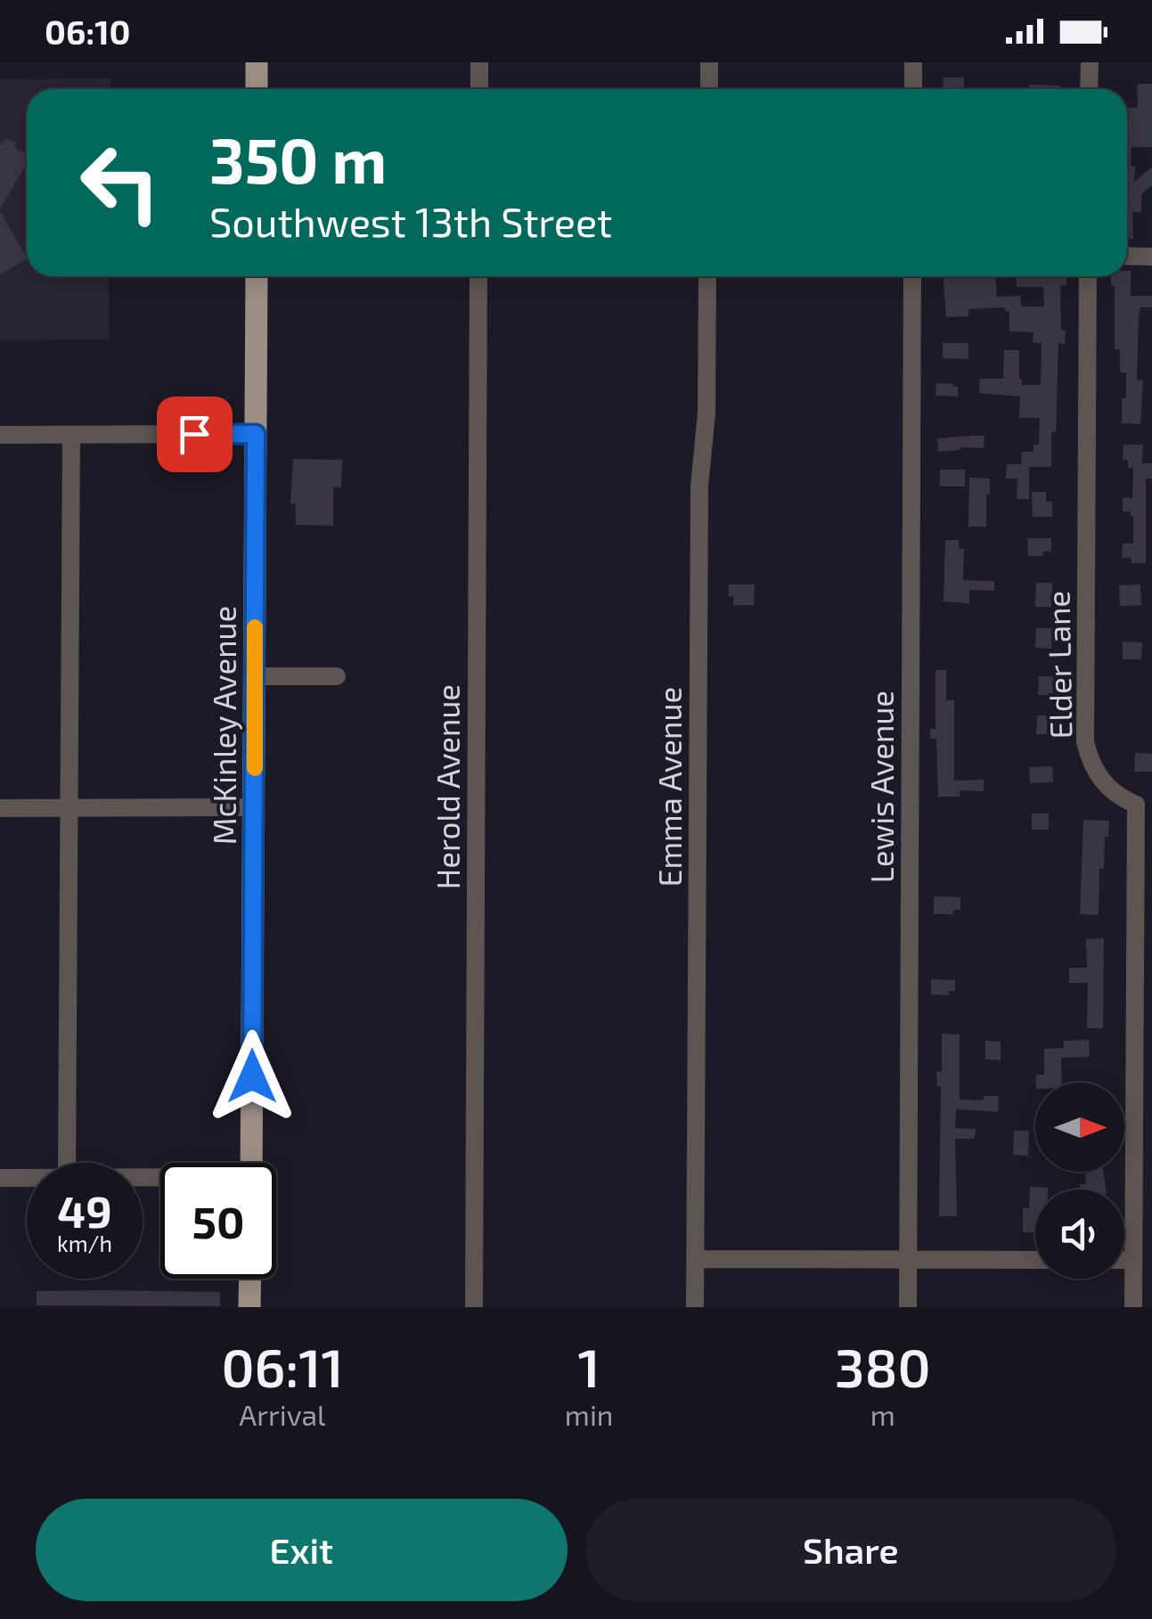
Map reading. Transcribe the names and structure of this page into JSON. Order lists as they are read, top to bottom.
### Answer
{
  "streets": {
    "main road": ["McKinley Avenue"],
    "street": [
      "Elder Lane",
      "Herold Avenue",
      "Emma Avenue",
      "Lewis Avenue"
    ]
  },
  "north": "right",
  "page": {
    "status": "06:10",
    "turn": ["350 m", "Southwest 13th Street"],
    "speed": "49 km/h",
    "limit": "50",
    "eta": [
      "06:11",
      "Arrival",
      "1",
      "min",
      "380",
      "m"
    ],
    "buttons": ["Exit", "Share"]
  }
}
